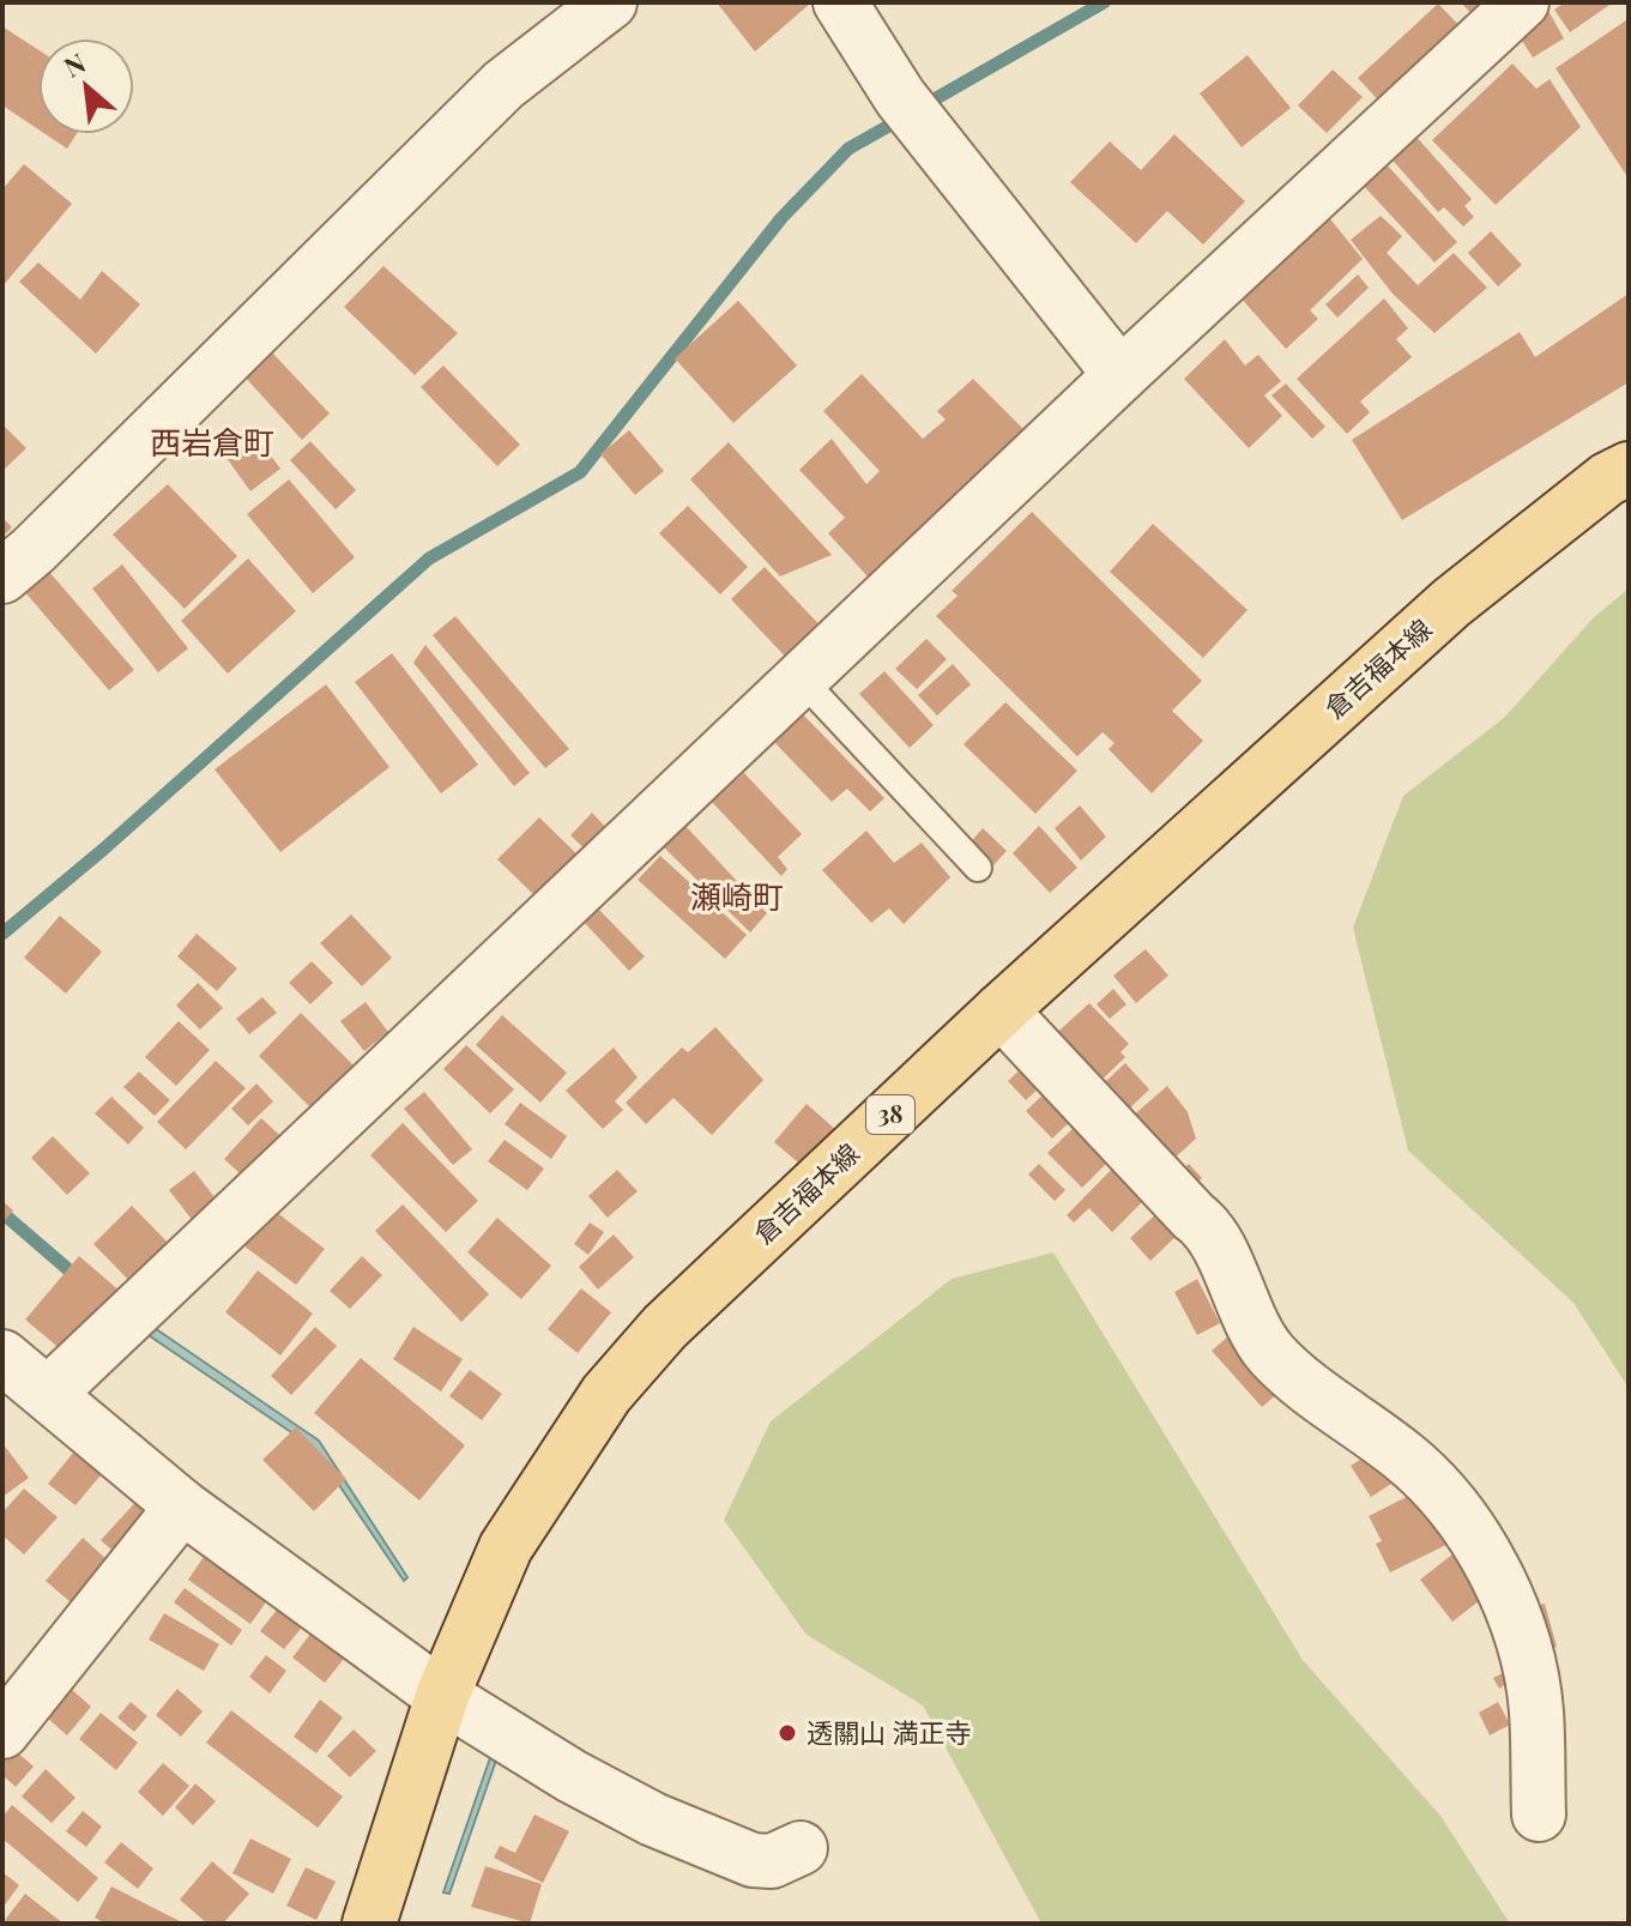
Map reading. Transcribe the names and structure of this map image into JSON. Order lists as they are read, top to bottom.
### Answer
{
  "streets": {
    "main road": ["倉吉福本線", "38"]
  },
  "districts": ["西岩倉町", "瀬崎町"],
  "places": ["透關山 満正寺"],
  "north": "top left"
}
